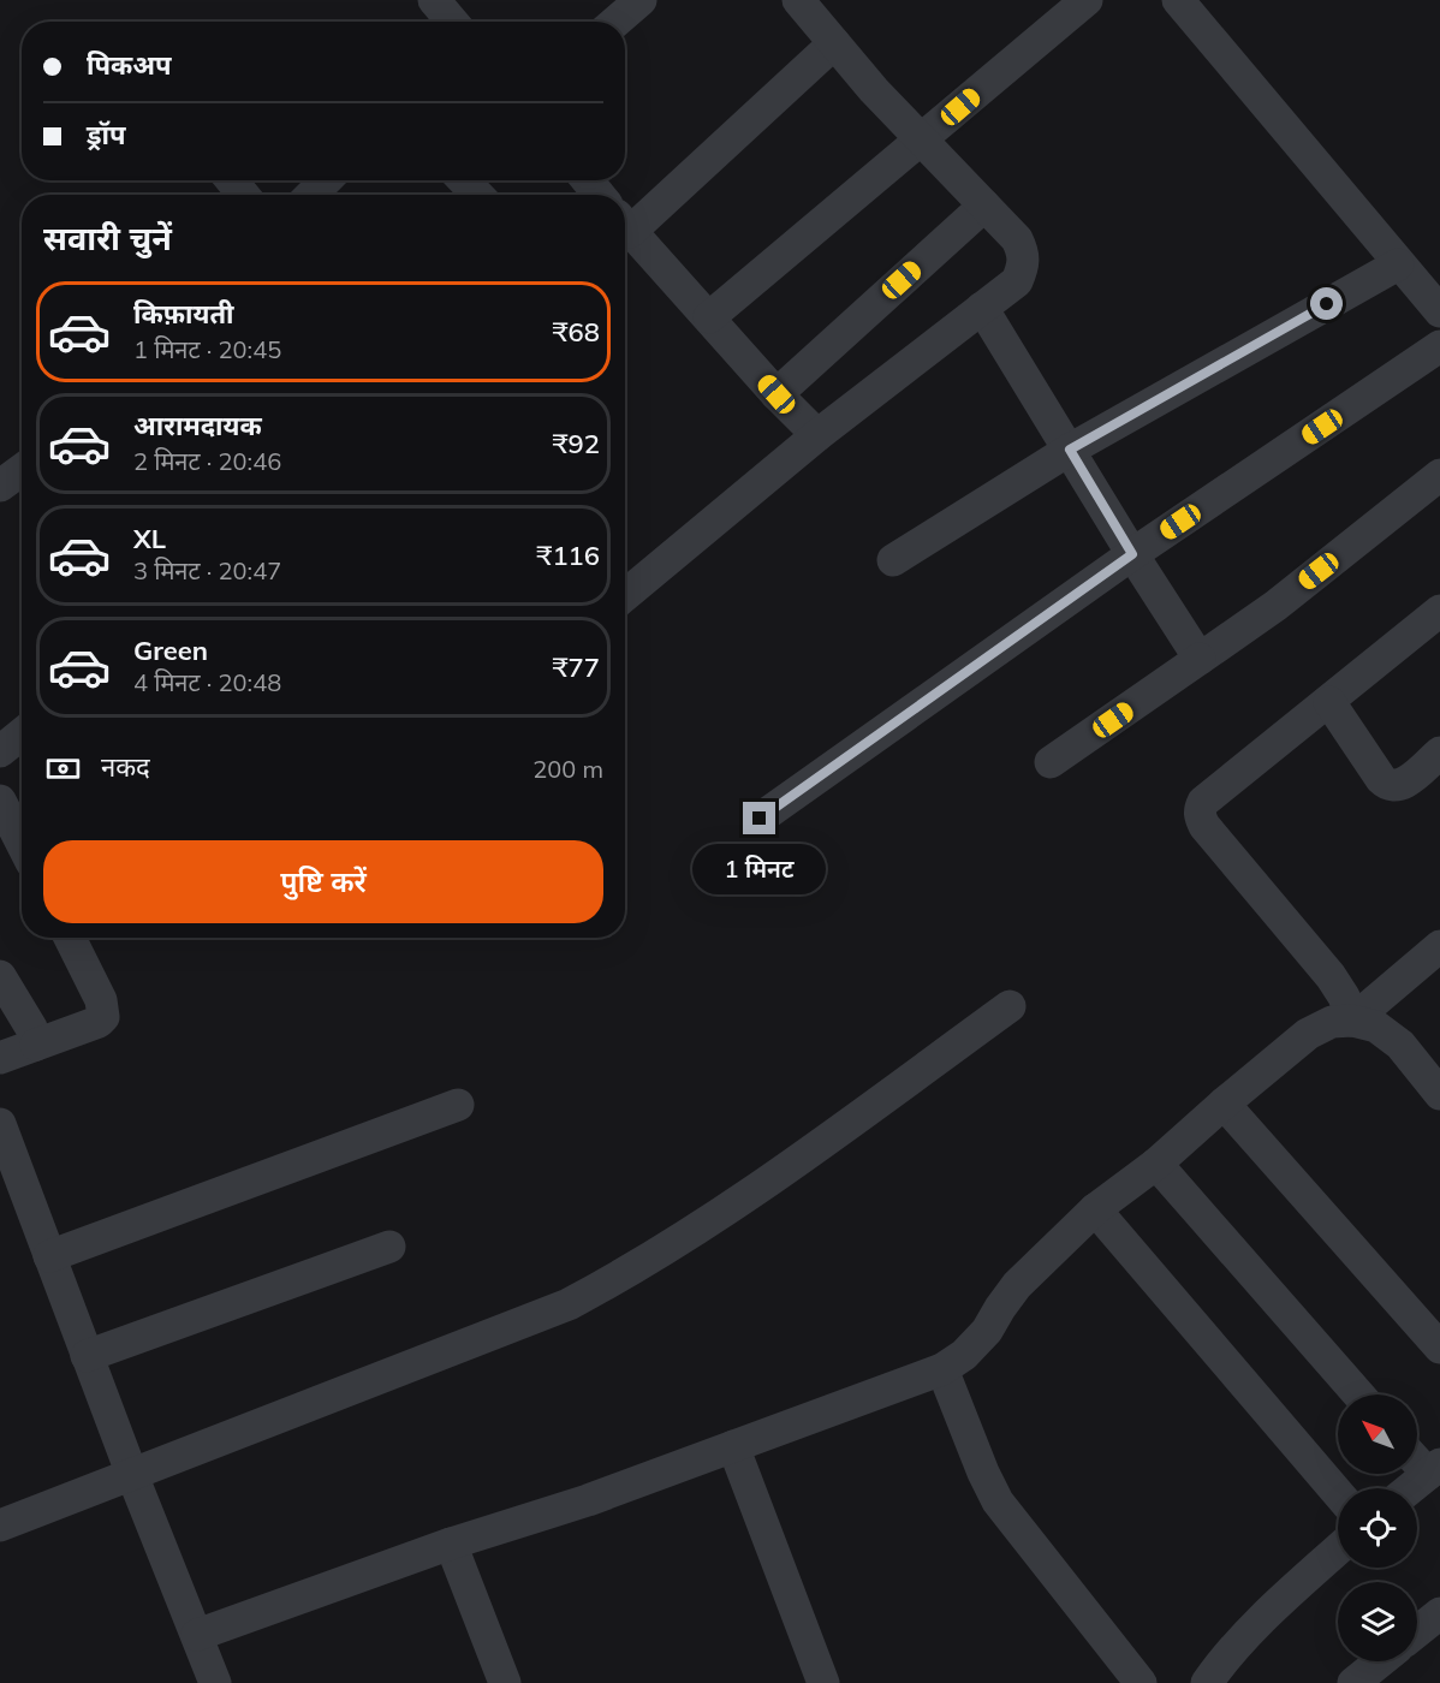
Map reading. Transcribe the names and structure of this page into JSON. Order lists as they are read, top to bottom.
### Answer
{
  "north": "top left",
  "page": {
    "banner": ["पिकअप", "ड्रॉप"],
    "heading": "सवारी चुनें",
    "list": [
      {
        "name": "किफ़ायती",
        "note": "1 मिनट · 20:45",
        "value": "₹68"
      },
      {
        "name": "आरामदायक",
        "note": "2 मिनट · 20:46",
        "value": "₹92"
      },
      {
        "name": "XL",
        "note": "3 मिनट · 20:47",
        "value": "₹116"
      },
      {
        "name": "Green",
        "note": "4 मिनट · 20:48",
        "value": "₹77"
      }
    ],
    "pay": ["नकद", "200 m"],
    "buttons": "पुष्टि करें",
    "bubble": "1 मिनट"
  }
}
